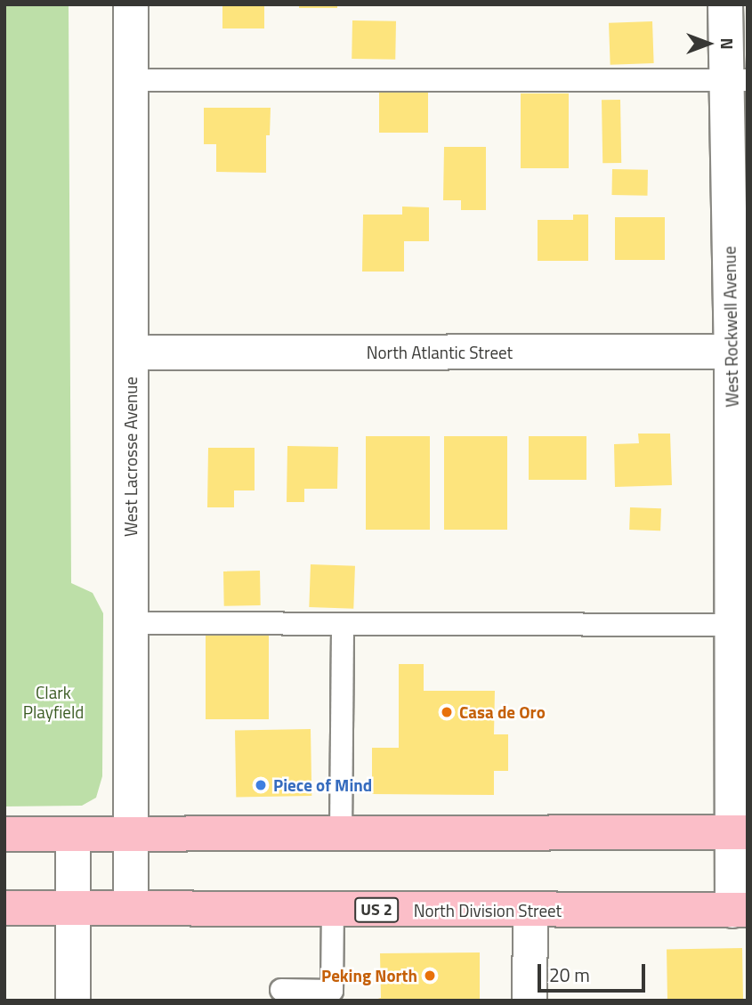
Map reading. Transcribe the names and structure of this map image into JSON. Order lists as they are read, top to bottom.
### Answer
{
  "streets": {
    "main road": ["US 2", "North Division Street"],
    "street": ["West Rockwell Avenue", "North Atlantic Street", "West Lacrosse Avenue"]
  },
  "crossings": [
    ["West Rockwell Avenue", "North Atlantic Street"],
    ["West Rockwell Avenue", "North Division Street"],
    ["North Atlantic Street", "West Lacrosse Avenue"],
    ["West Lacrosse Avenue", "North Division Street"]
  ],
  "parks": ["Clark Playfield"],
  "places": ["Casa de Oro", "Piece of Mind", "Peking North"],
  "scale_bar": "20 m",
  "north": "right"
}
